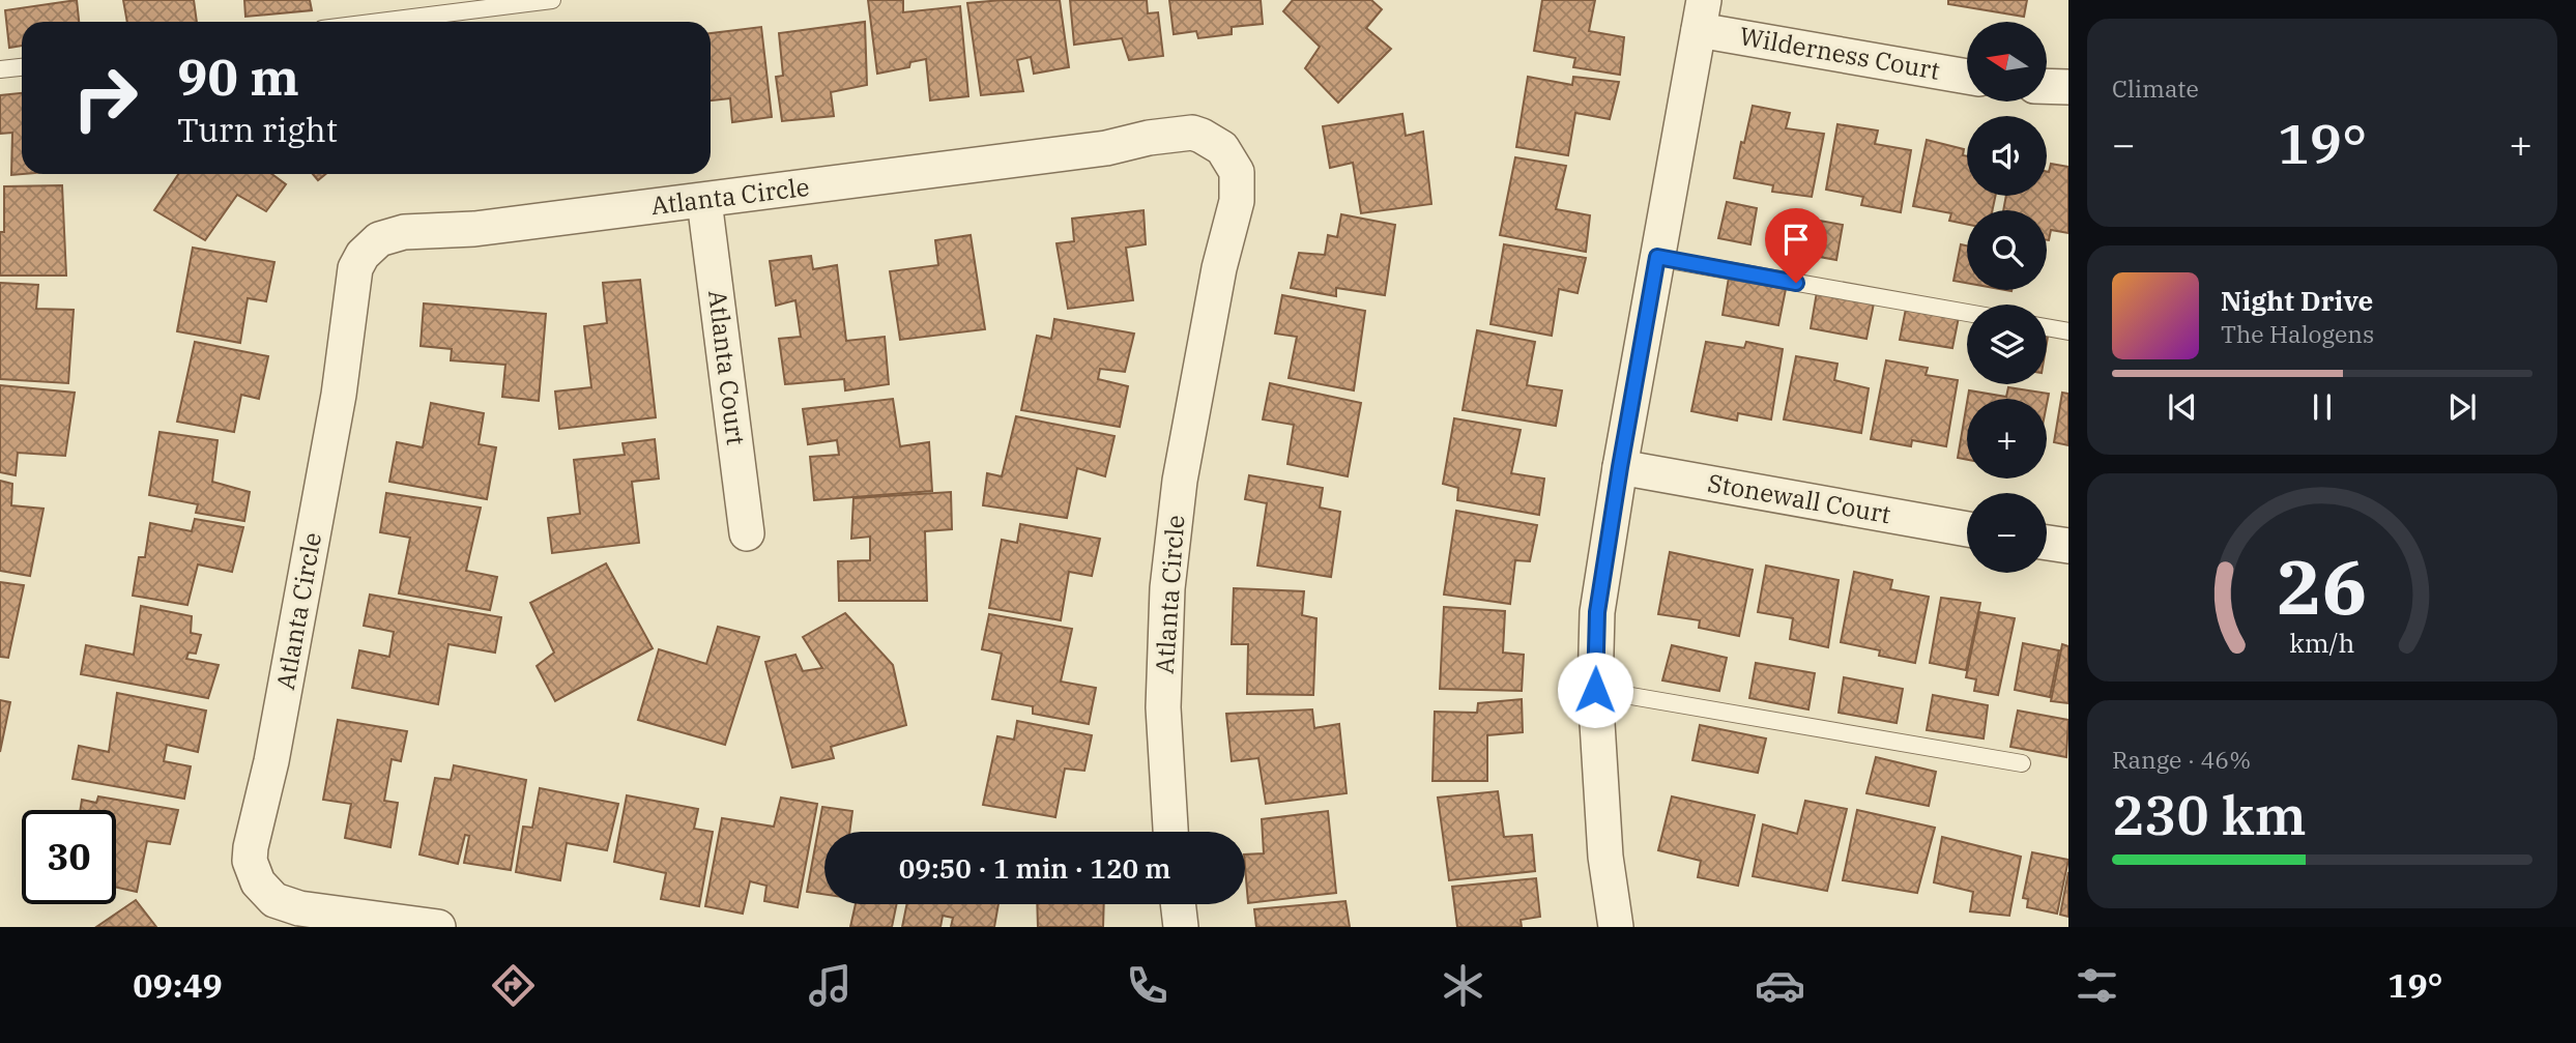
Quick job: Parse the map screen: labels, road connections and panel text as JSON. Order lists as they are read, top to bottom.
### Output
{
  "streets": {
    "street": [
      "Wilderness Court",
      "Atlanta Circle",
      "Atlanta Court",
      "Stonewall Court"
    ]
  },
  "crossings": [
    ["Atlanta Circle", "Atlanta Court"]
  ],
  "north": "left",
  "page": {
    "tile": [
      "Climate",
      ["Range · 46%", "230 km"]
    ],
    "map_buttons": ["+", "−"],
    "turn": ["90 m", "Turn right"],
    "heat": ["−", "19°", "+"],
    "song": ["Night Drive", "The Halogens"],
    "limit": "30",
    "trip": "09:50 · 1 min · 120 m",
    "tabs": ["09:49", "19°"],
    "gauge": ["26", "km/h"]
  }
}
